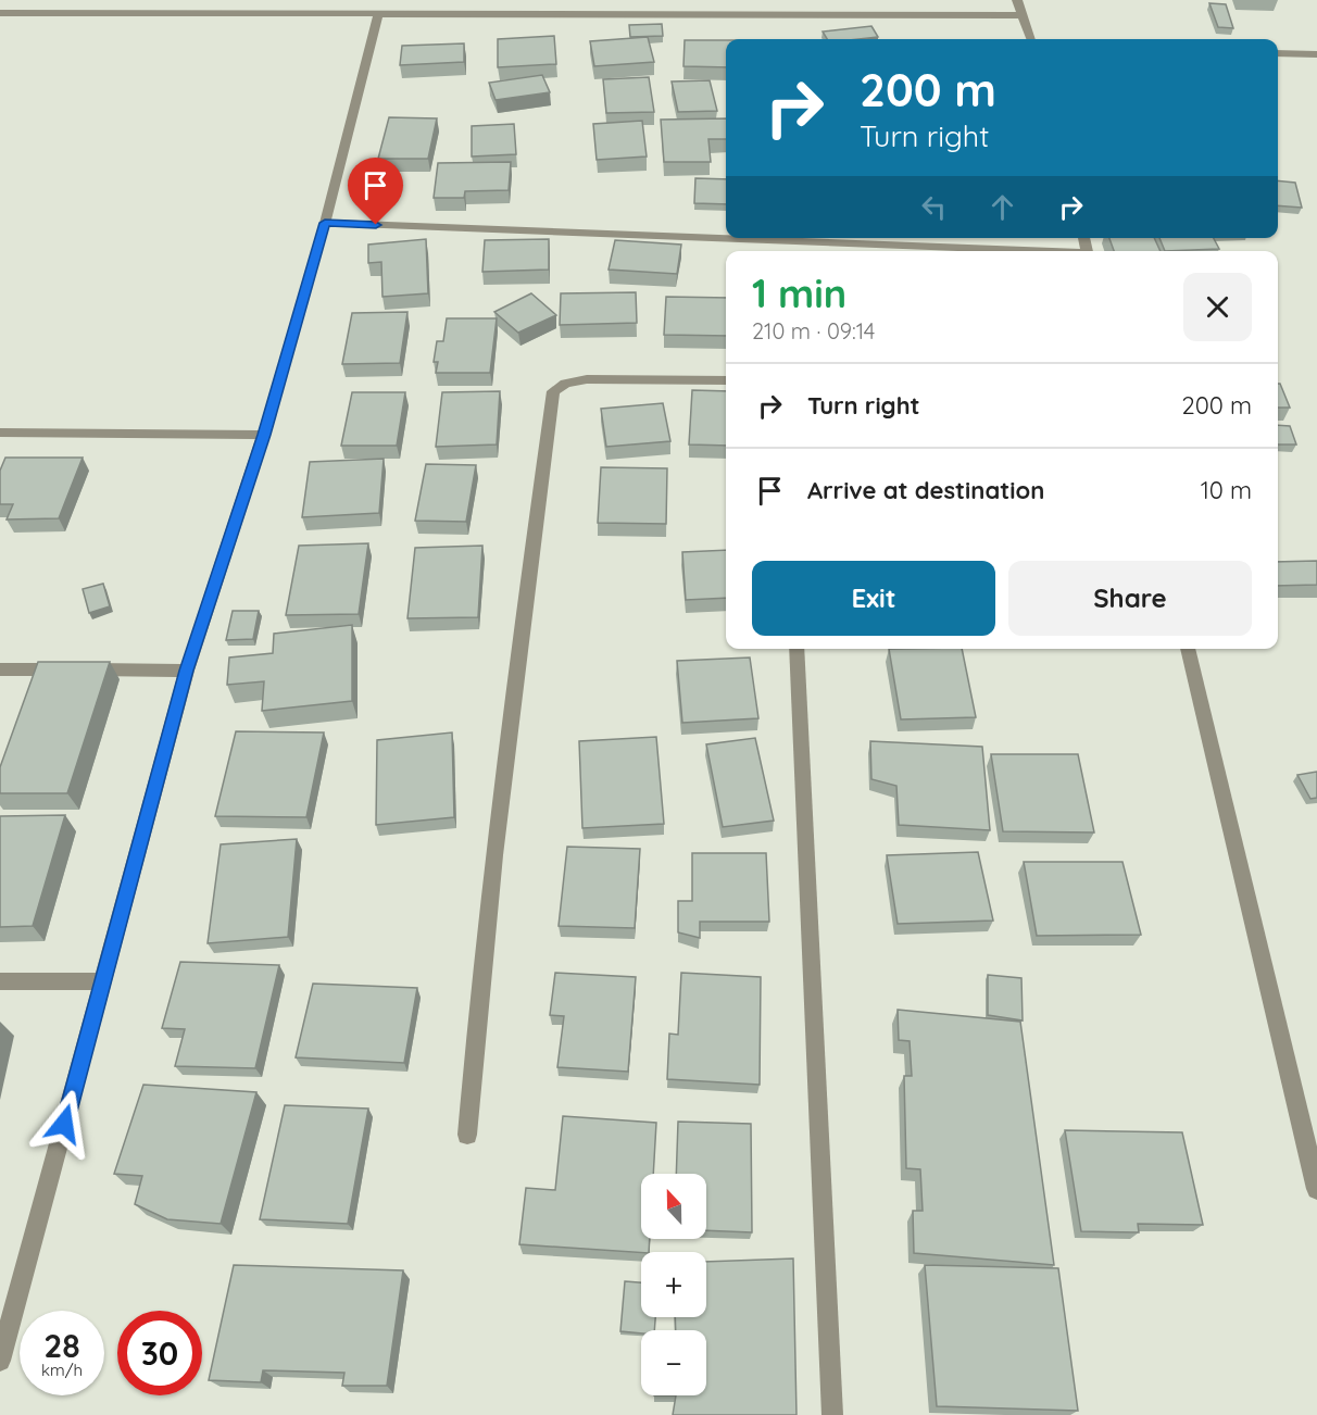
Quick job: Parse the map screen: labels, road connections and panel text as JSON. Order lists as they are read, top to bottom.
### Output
{
  "north": "top",
  "page": {
    "turn": ["200 m", "Turn right"],
    "heading": ["1 min", "210 m · 09:14"],
    "list": [
      {
        "name": "Turn right",
        "value": "200 m"
      },
      {
        "name": "Arrive at destination",
        "value": "10 m"
      }
    ],
    "buttons": ["Exit", "Share"],
    "map_buttons": ["+", "−"],
    "speed": "28 km/h",
    "limit": "30"
  }
}
